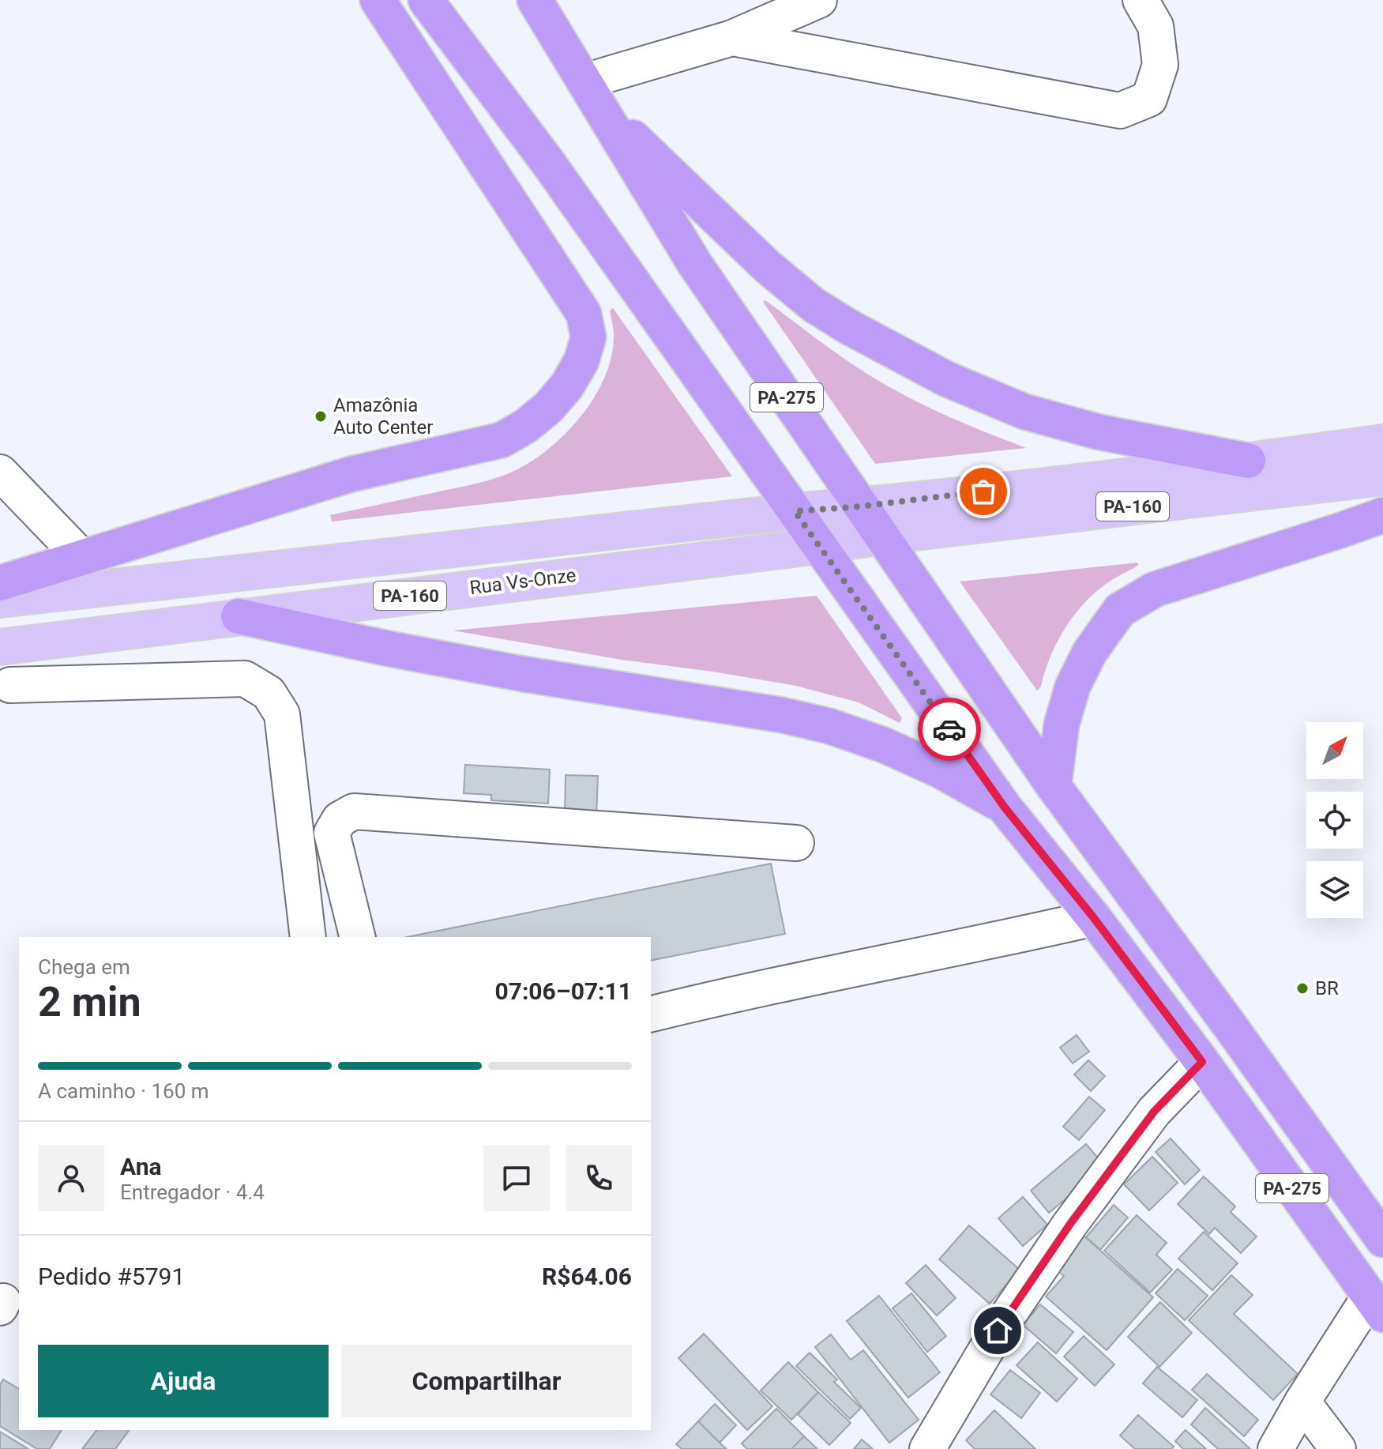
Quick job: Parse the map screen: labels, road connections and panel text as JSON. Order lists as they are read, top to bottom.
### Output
{
  "streets": {
    "highway": ["PA-275"],
    "main road": ["PA-160", "Rua Vs-Onze"]
  },
  "crossings": [
    ["PA-275", "PA-160"],
    ["PA-275", "Rua Vs-Onze"],
    ["PA-160", "Rua Vs-Onze"]
  ],
  "places": ["Amazônia Auto Center", "BR"],
  "north": "top right",
  "page": {
    "heading": ["2 min", "Chega em", "07:06–07:11"],
    "panel": [
      "Ana",
      "Entregador · 4.4",
      "Pedido #5791",
      "R$64.06"
    ],
    "bar": "A caminho · 160 m",
    "buttons": ["Ajuda", "Compartilhar"]
  }
}
